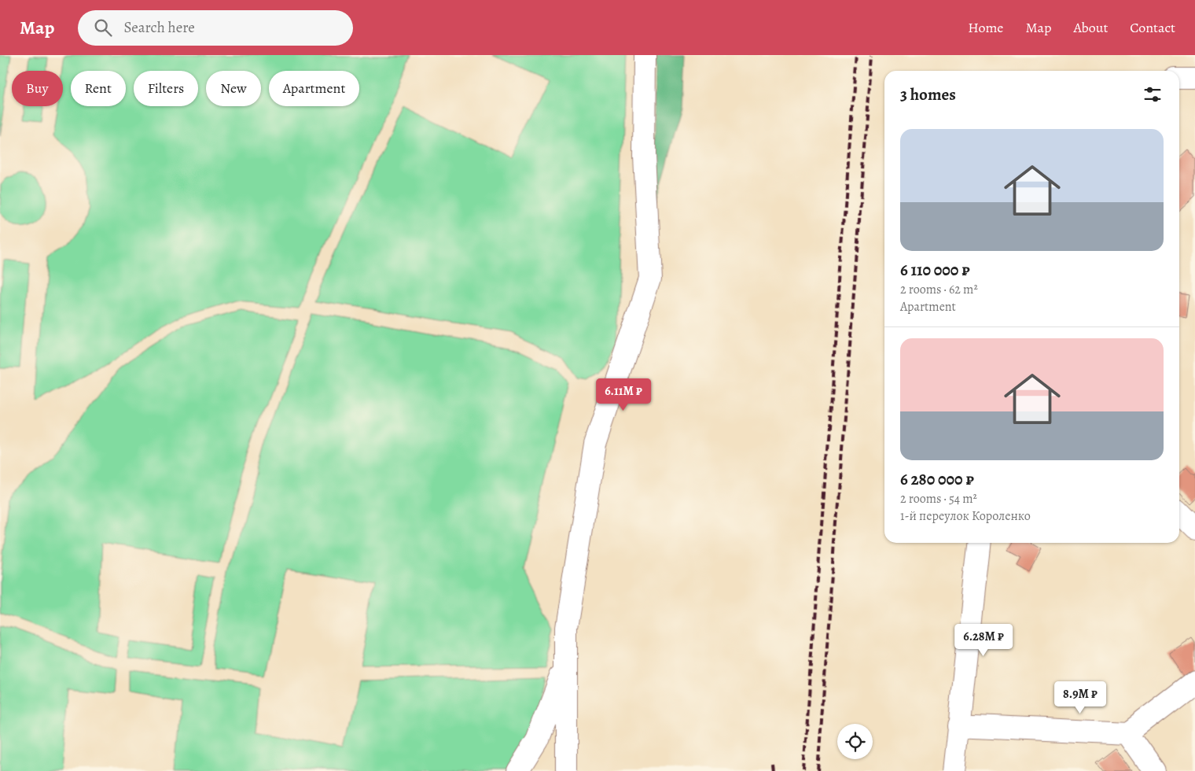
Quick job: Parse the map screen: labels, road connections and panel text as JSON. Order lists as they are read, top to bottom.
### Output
{
  "page": {
    "header": "Map",
    "search": "Search here",
    "nav": [
      "Home",
      "Map",
      "About",
      "Contact"
    ],
    "chip": [
      "Buy",
      "Rent",
      "Filters",
      "New",
      "Apartment"
    ],
    "heading": "3 homes",
    "list": [
      {
        "name": "6 110 000 ₽",
        "note": "2 rooms · 62 m² · Apartment"
      },
      {
        "name": "6 280 000 ₽",
        "note": "2 rooms · 54 m² · 1-й переулок Короленко"
      }
    ],
    "price": ["6.11M ₽", "6.28M ₽", "8.9M ₽"]
  }
}
